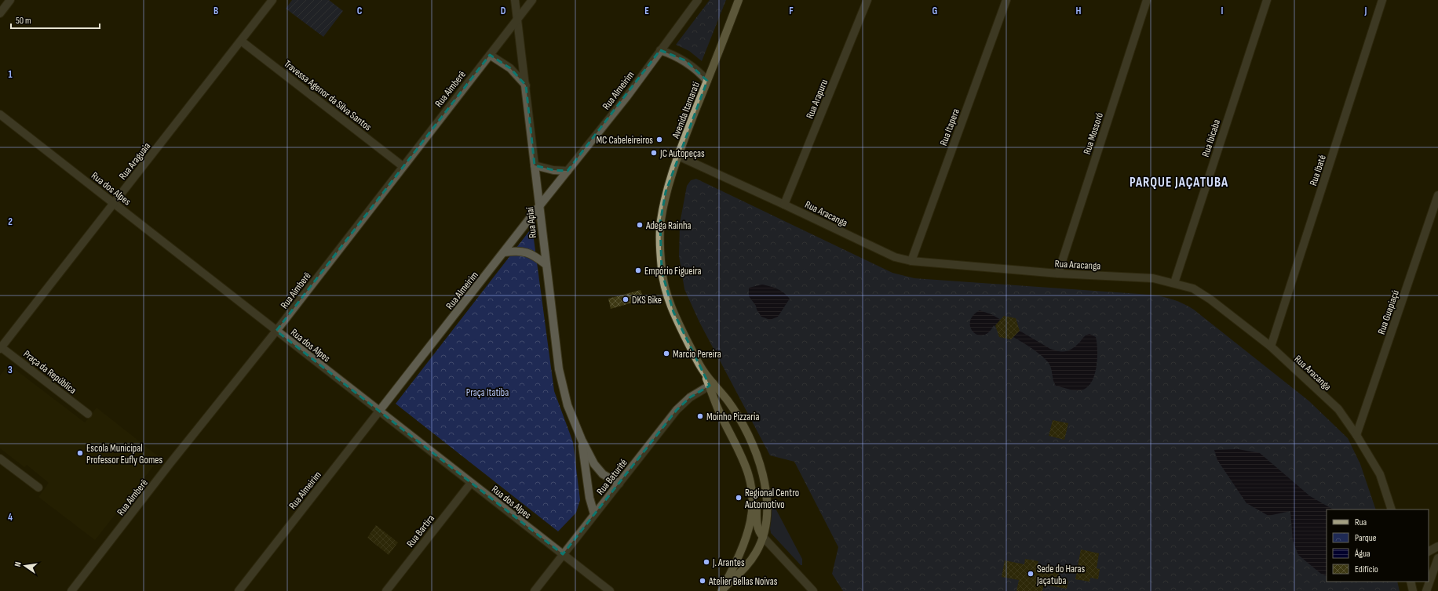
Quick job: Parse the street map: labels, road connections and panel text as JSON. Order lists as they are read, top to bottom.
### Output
{
  "streets": {
    "main road": ["Avenida Itamarati"],
    "street": [
      "Rua Aimberê",
      "Rua Almeirim",
      "Travessa Agenor da Silva Santos",
      "Rua Arapuru",
      "Rua Itapera",
      "Rua Mossoró",
      "Rua Ibicaba",
      "Rua Araguaia",
      "Rua Ibaté",
      "Rua dos Alpes",
      "Rua Aracanga",
      "Rua Apiaí",
      "Rua Guapiaçú",
      "Praça da República",
      "Rua Baturité",
      "Rua Bartira"
    ]
  },
  "crossings": [
    ["Rua Aimberê", "Travessa Agenor da Silva Santos"],
    ["Rua Aimberê", "Rua dos Alpes"],
    ["Rua Aimberê", "Rua Apiaí"],
    ["Rua Almeirim", "Rua dos Alpes"],
    ["Rua Almeirim", "Rua Apiaí"],
    ["Travessa Agenor da Silva Santos", "Rua Araguaia"],
    ["Rua Arapuru", "Rua Aracanga"],
    ["Avenida Itamarati", "Rua Aracanga"],
    ["Avenida Itamarati", "Rua Baturité"],
    ["Rua Itapera", "Rua Aracanga"],
    ["Rua Mossoró", "Rua Aracanga"],
    ["Rua Ibicaba", "Rua Aracanga"],
    ["Rua Araguaia", "Rua dos Alpes"],
    ["Rua Araguaia", "Praça da República"],
    ["Rua Ibaté", "Rua Aracanga"],
    ["Rua dos Alpes", "Rua Baturité"],
    ["Rua dos Alpes", "Rua Bartira"],
    ["Rua Aracanga", "Rua Guapiaçú"],
    ["Rua Apiaí", "Rua Baturité"]
  ],
  "districts": ["PARQUE JAÇATUBA"],
  "parks": ["Praça Itatiba"],
  "places": [
    "MC Cabeleireiros",
    "JC Autopeças",
    "Adega Rainha",
    "Empório Figueira",
    "DKS Bike",
    "Marcio Pereira",
    "Moinho Pizzaria",
    "Escola Municipal Professor Eufly Gomes",
    "Regional Centro Automotivo",
    "J. Arantes",
    "Sede do Haras Jaçatuba",
    "Atelier Bellas Noivas"
  ],
  "legend": [
    "Rua",
    "Parque",
    "Água",
    "Edifício"
  ],
  "scale_bar": "50 m",
  "north": "left",
  "grid": {
    "columns": [
      "B",
      "C",
      "D",
      "E",
      "F",
      "G",
      "H",
      "I",
      "J"
    ],
    "rows": [
      "1",
      "2",
      "3",
      "4"
    ]
  }
}
